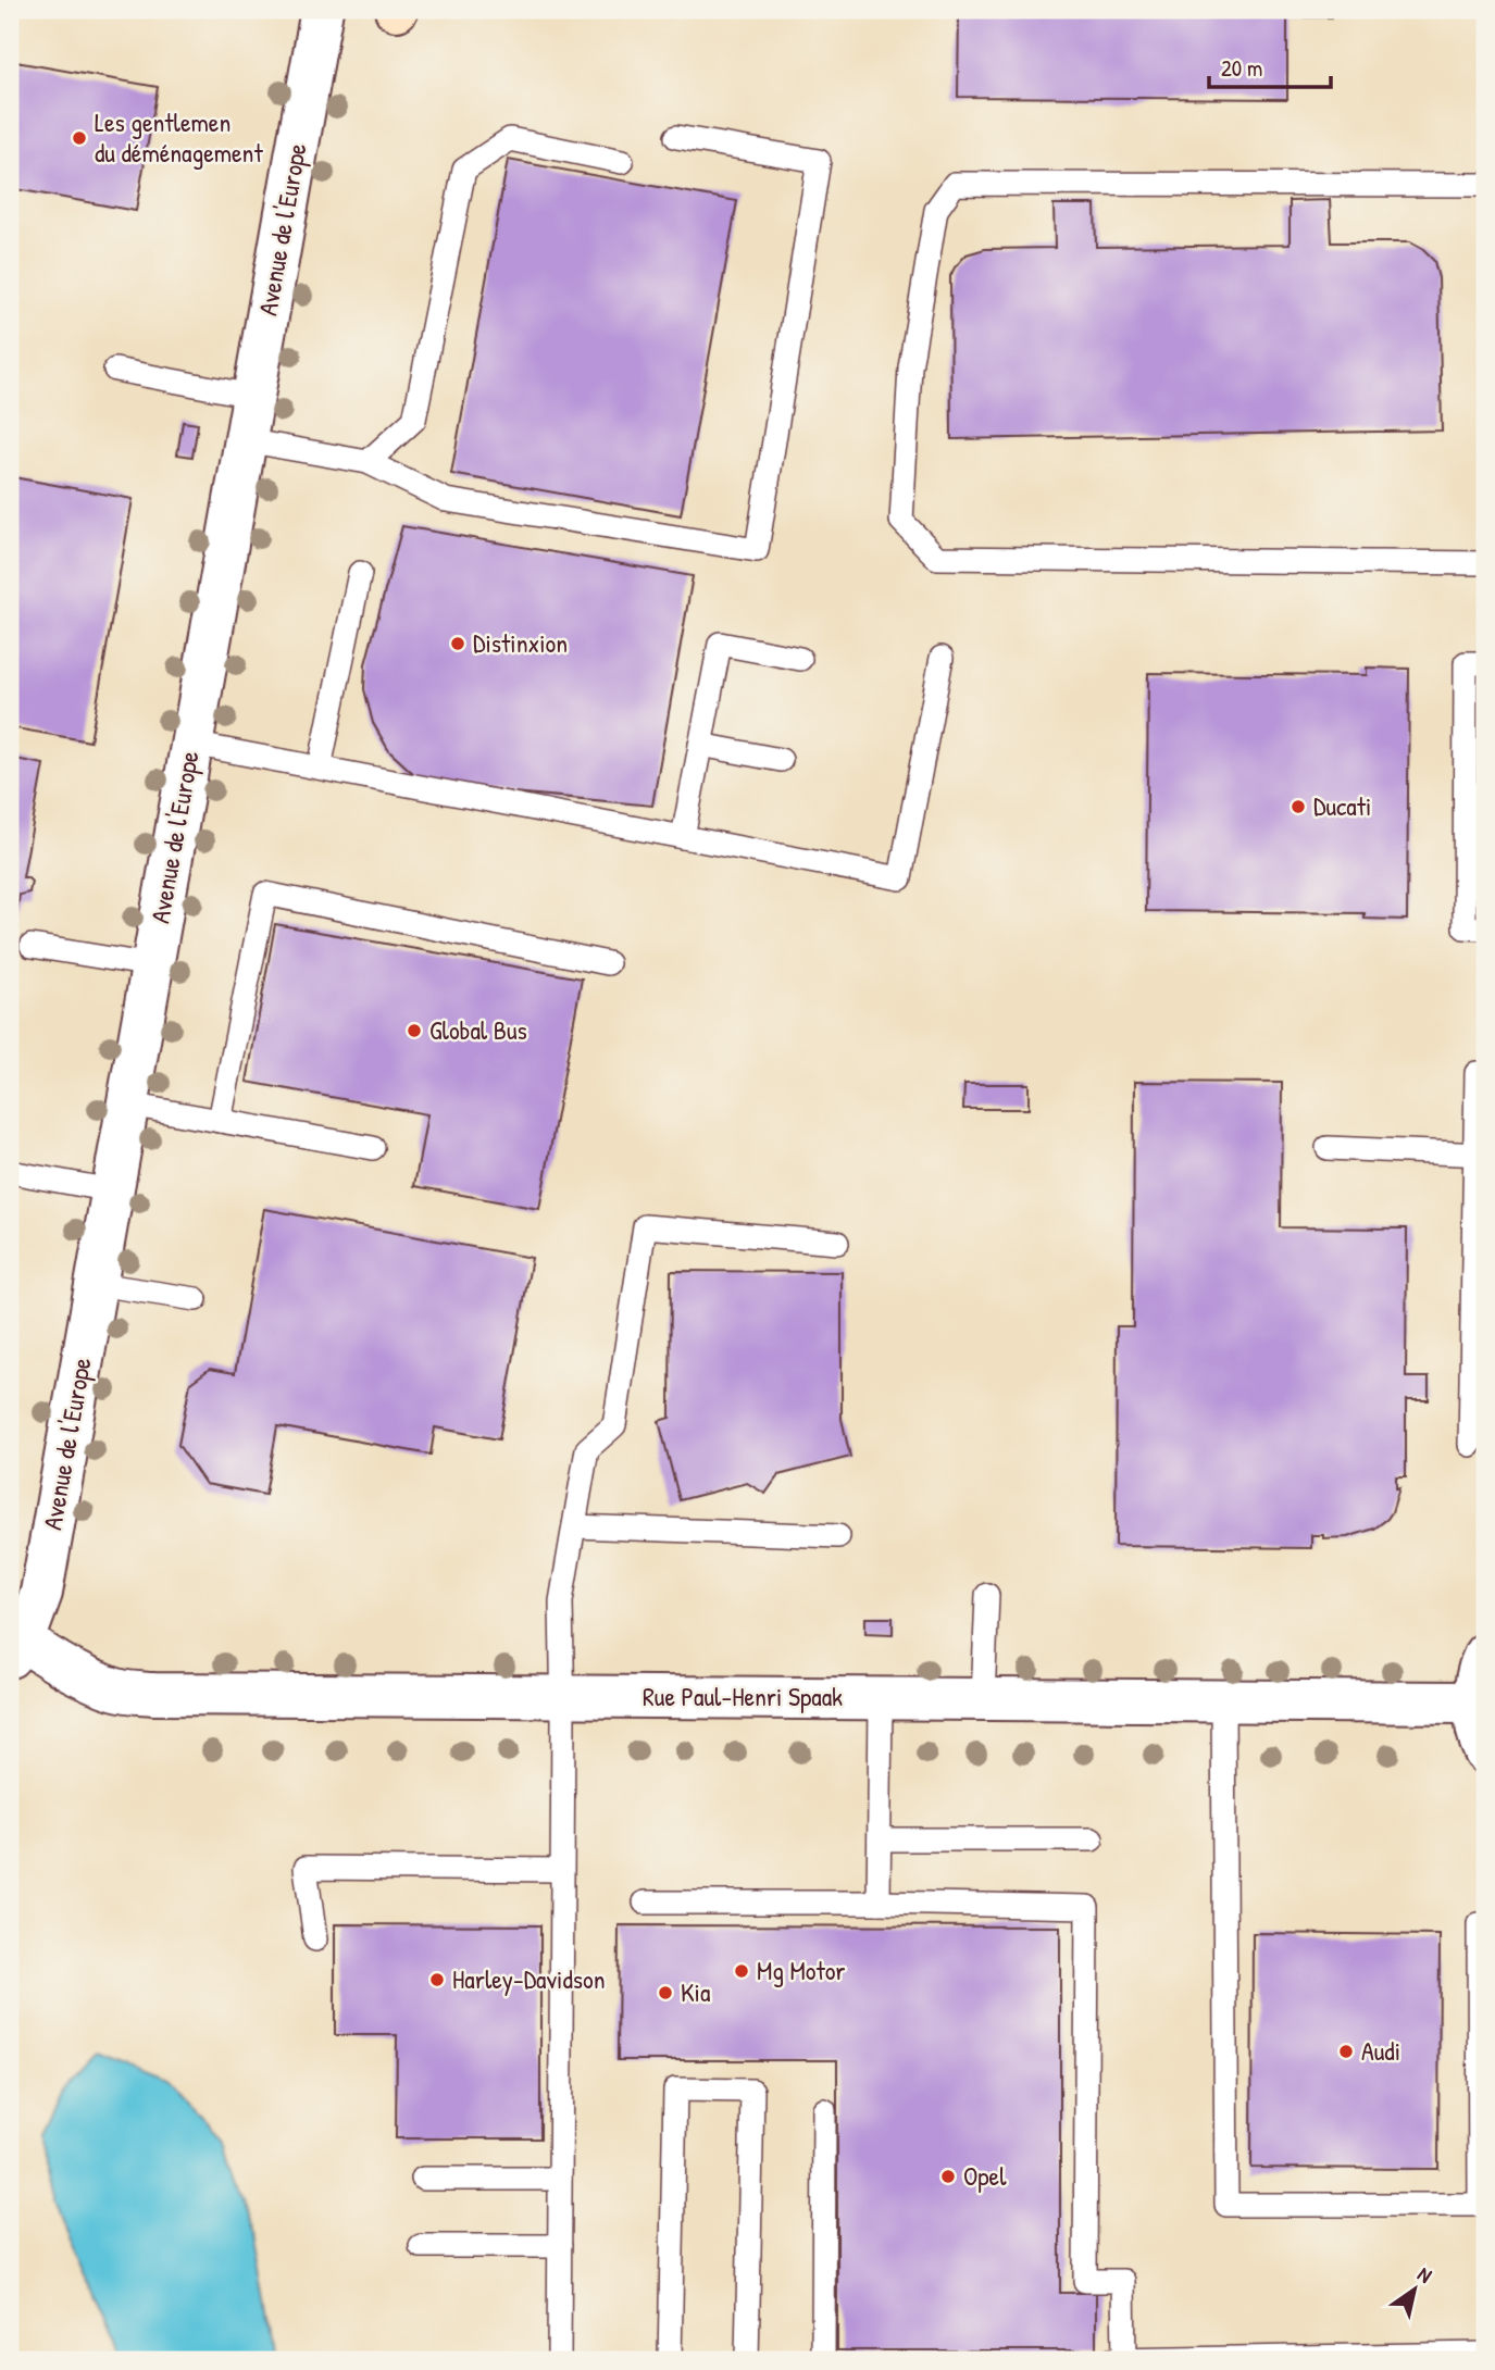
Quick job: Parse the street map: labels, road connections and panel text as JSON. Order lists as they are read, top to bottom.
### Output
{
  "streets": {
    "street": ["Avenue de l'Europe", "Rue Paul-Henri Spaak"]
  },
  "crossings": [
    ["Avenue de l'Europe", "Rue Paul-Henri Spaak"]
  ],
  "places": [
    "Les gentlemen du déménagement",
    "Distinxion",
    "Ducati",
    "Global Bus",
    "Mg Motor",
    "Harley-Davidson",
    "Kia",
    "Audi",
    "Opel"
  ],
  "scale_bar": "20 m",
  "north": "top right"
}
